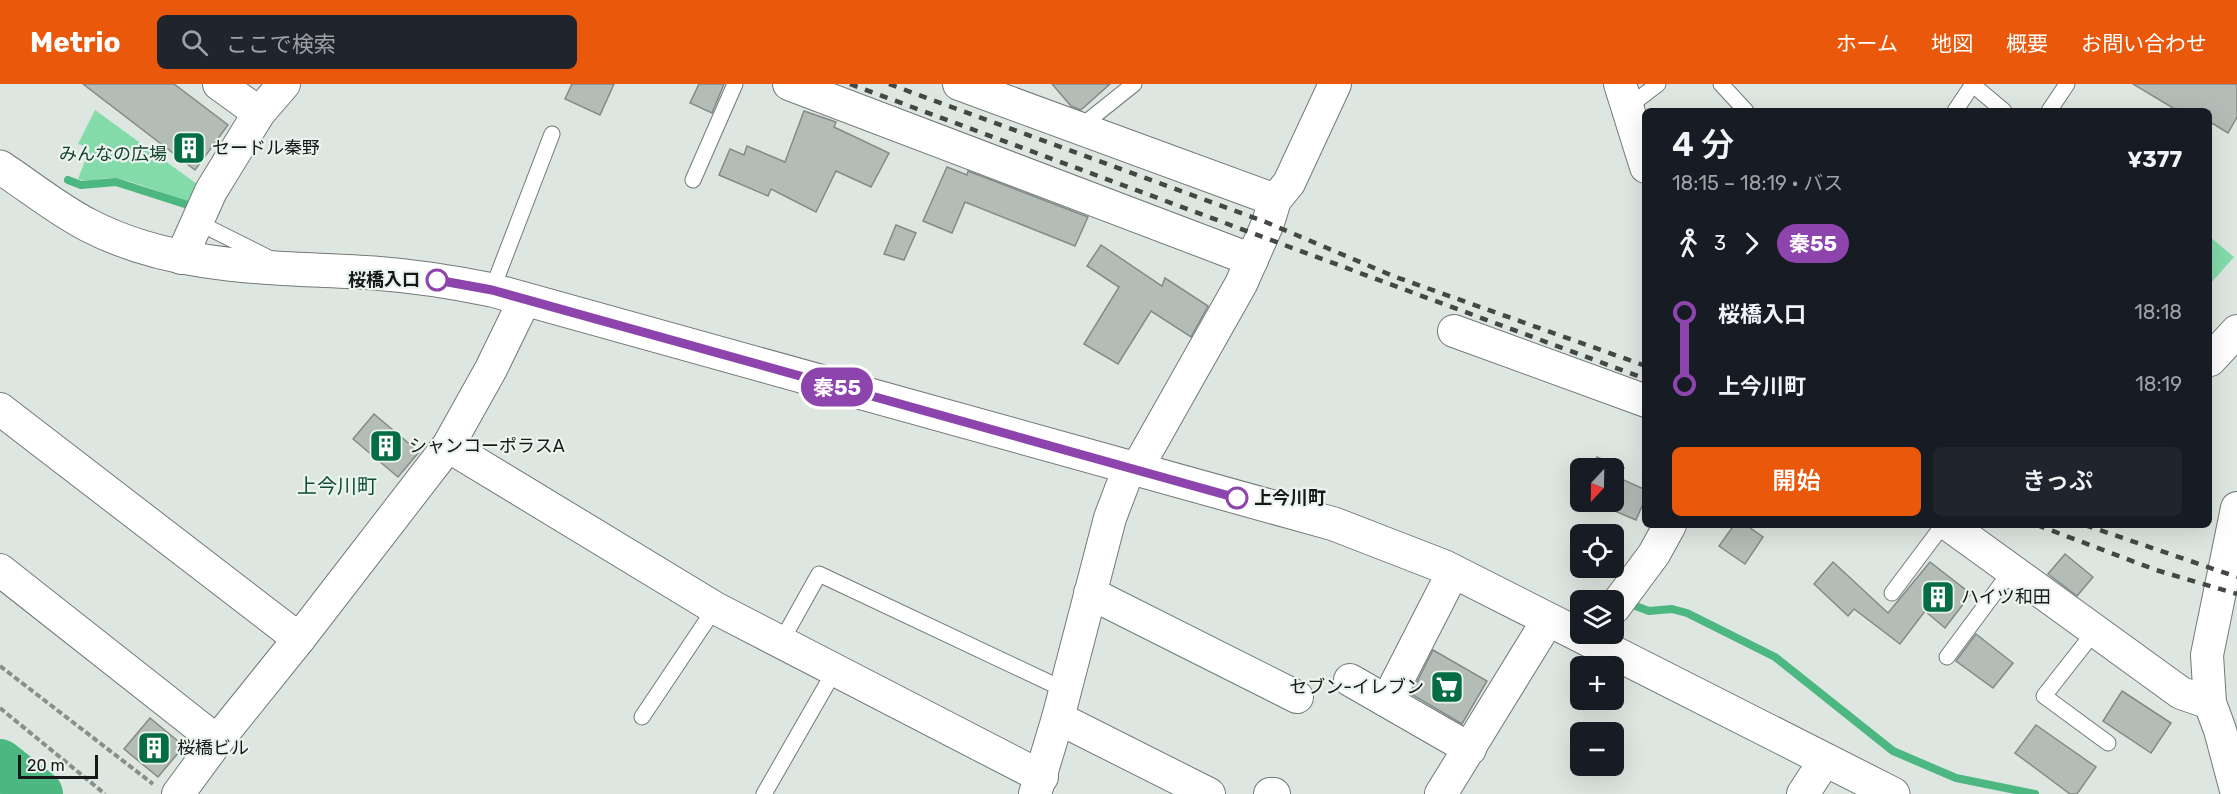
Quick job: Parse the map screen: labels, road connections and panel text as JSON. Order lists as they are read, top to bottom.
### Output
{
  "districts": ["上今川町"],
  "parks": ["みんなの広場"],
  "places": {
    "building": [
      "セードル秦野",
      "シャンコーポラスA",
      "ハイツ和田",
      "桜橋ビル"
    ],
    "other": ["桜橋入口", "上今川町"],
    "supermarket": ["セブン-イレブン"]
  },
  "lines": ["bus line 秦55"],
  "scale_bar": "20 m",
  "north": "bottom",
  "page": {
    "header": "Metrio",
    "search": "ここで検索",
    "nav": [
      "ホーム",
      "地図",
      "概要",
      "お問い合わせ"
    ],
    "on_map": "秦55",
    "heading": ["4 分", "18:15 – 18:19 · バス", "¥377"],
    "legs": ["3", "秦55"],
    "list": [
      {
        "name": "桜橋入口",
        "value": "18:18"
      },
      {
        "name": "上今川町",
        "value": "18:19"
      }
    ],
    "buttons": ["開始", "きっぷ"],
    "map_buttons": ["+", "−"],
    "scale": "20 m"
  }
}
